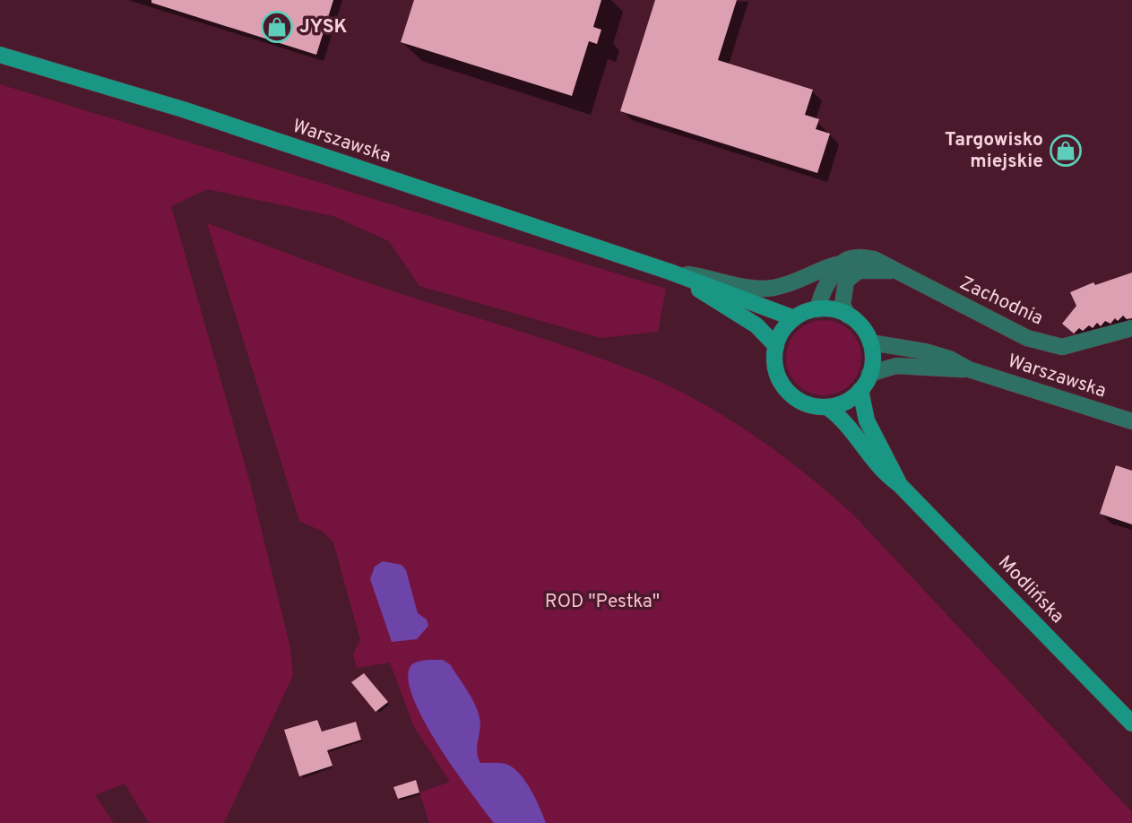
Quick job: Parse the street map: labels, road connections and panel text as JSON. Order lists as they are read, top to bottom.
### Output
{
  "streets": {
    "main road": ["Warszawska", "Modlińska"],
    "street": ["Zachodnia"]
  },
  "crossings": [
    ["Warszawska", "Zachodnia"],
    ["Warszawska", "Modlińska"],
    ["Zachodnia", "Modlińska"]
  ],
  "parks": ["ROD \"Pestka\""],
  "places": {
    "shop": ["JYSK", "Targowisko miejskie"]
  }
}
